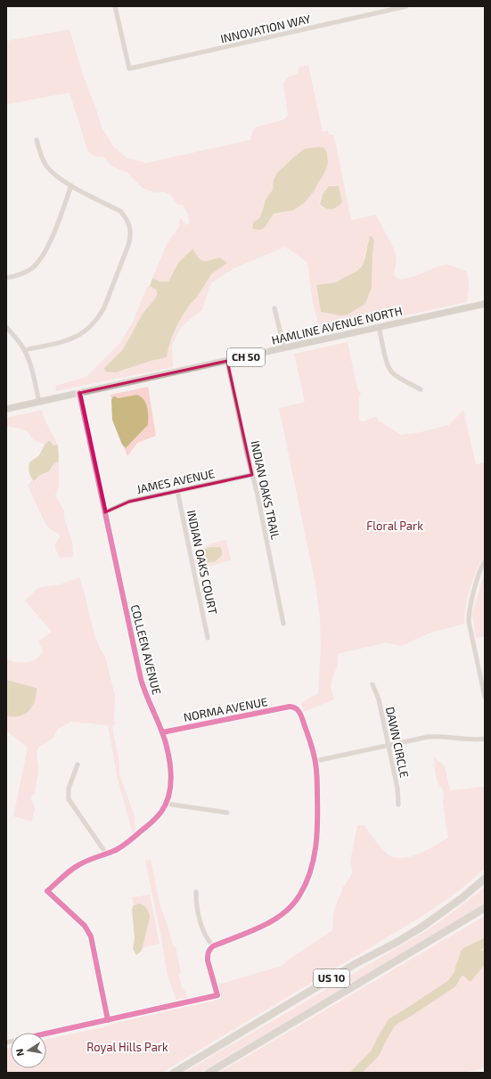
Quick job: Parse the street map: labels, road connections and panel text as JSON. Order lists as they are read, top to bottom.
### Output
{
  "streets": {
    "highway": ["US 10"],
    "main road": ["HAMLINE AVENUE NORTH", "CH 50"],
    "street": [
      "INNOVATION WAY",
      "JAMES AVENUE",
      "INDIAN OAKS TRAIL",
      "INDIAN OAKS COURT",
      "COLLEEN AVENUE",
      "NORMA AVENUE",
      "DAWN CIRCLE"
    ]
  },
  "crossings": [
    ["HAMLINE AVENUE NORTH", "INDIAN OAKS TRAIL"],
    ["HAMLINE AVENUE NORTH", "COLLEEN AVENUE"],
    ["JAMES AVENUE", "INDIAN OAKS TRAIL"],
    ["JAMES AVENUE", "INDIAN OAKS COURT"],
    ["JAMES AVENUE", "COLLEEN AVENUE"],
    ["COLLEEN AVENUE", "NORMA AVENUE"]
  ],
  "parks": ["Floral Park", "Royal Hills Park"],
  "north": "left"
}
